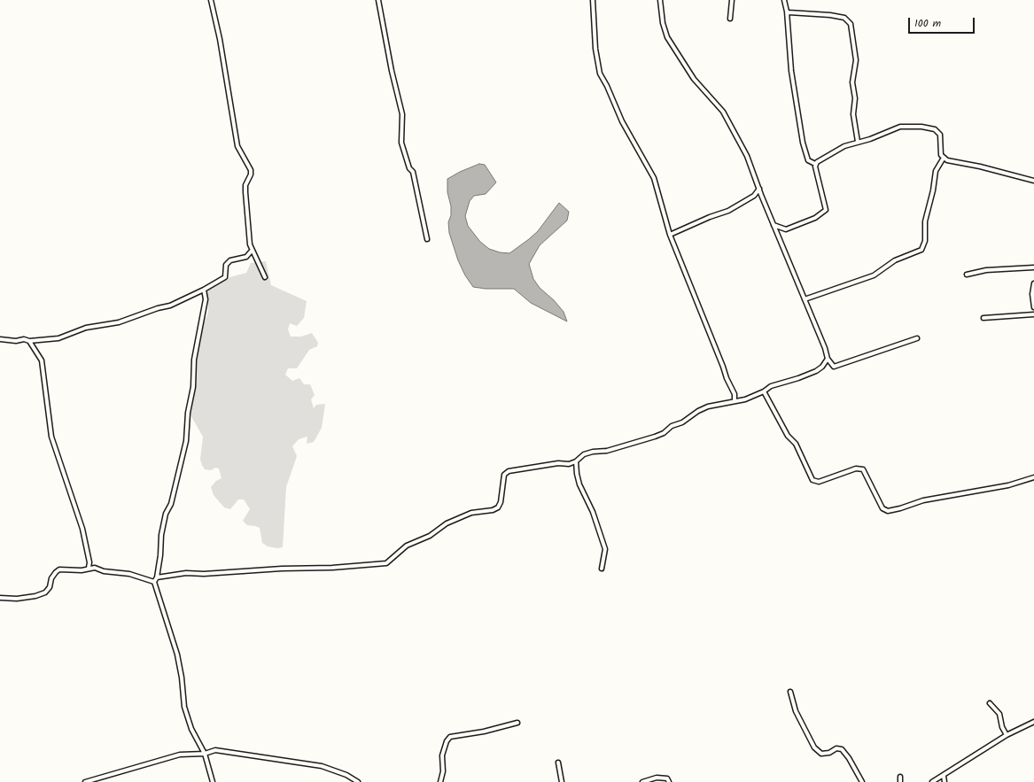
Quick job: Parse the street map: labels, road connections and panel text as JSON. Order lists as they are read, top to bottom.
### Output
{
  "scale_bar": "100 m"
}
